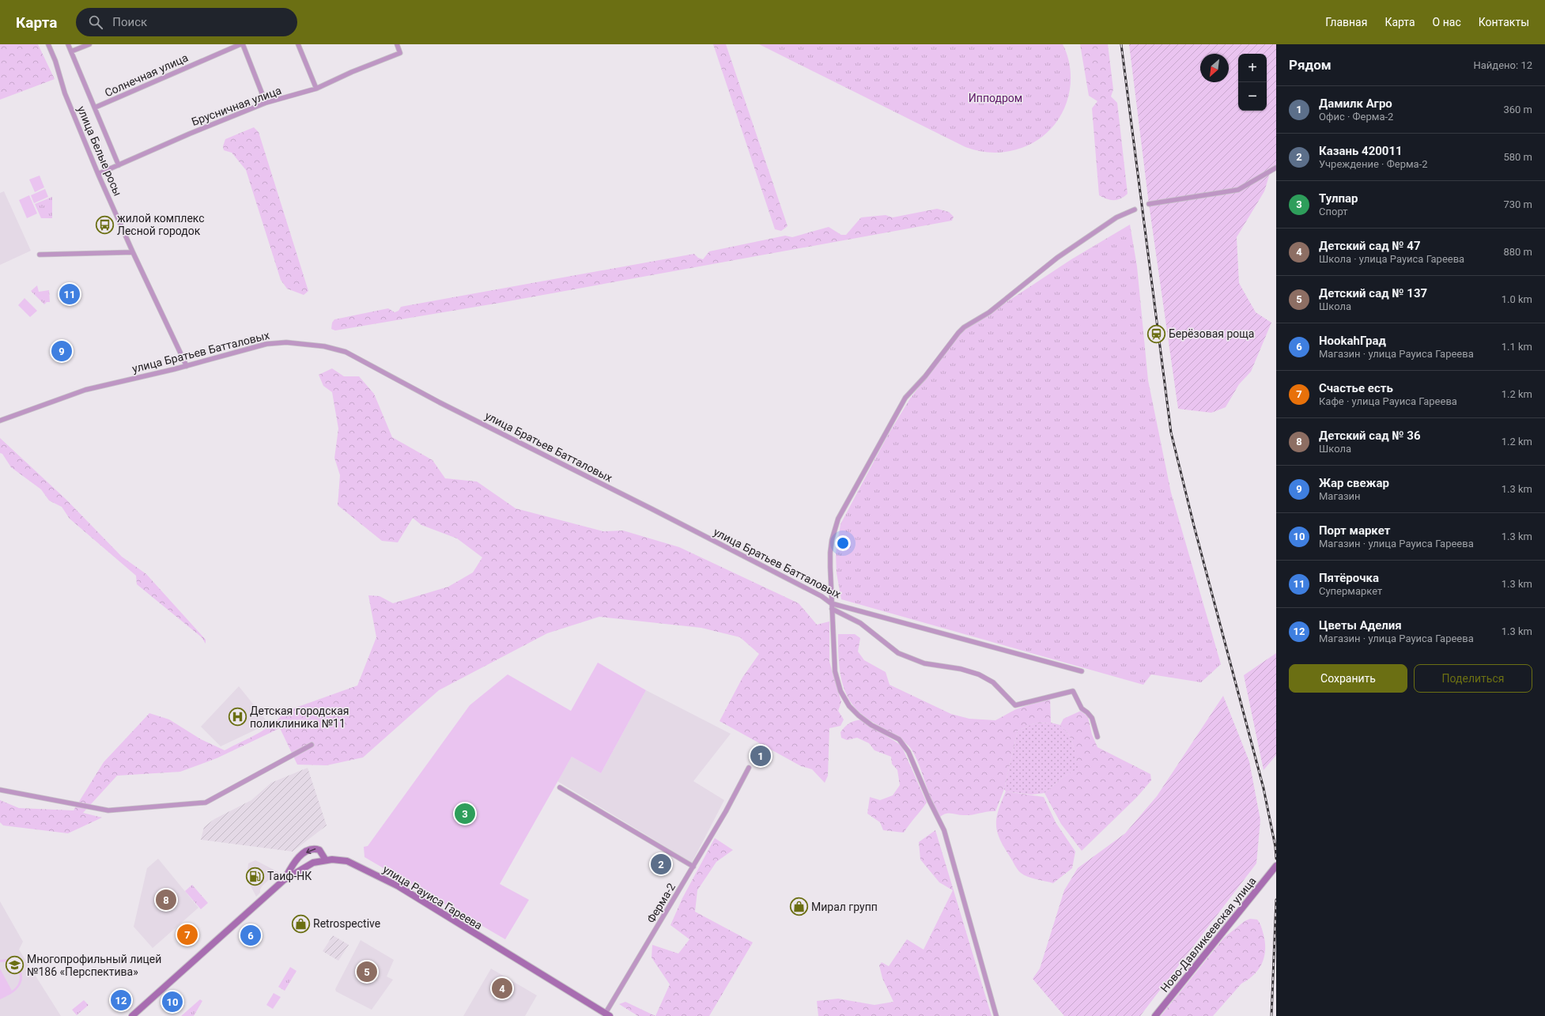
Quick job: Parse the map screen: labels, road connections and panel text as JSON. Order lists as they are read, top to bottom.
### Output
{
  "streets": {
    "street": [
      "Солнечная улица",
      "Брусничная улица",
      "улица Белые росы",
      "улица Братьев Батталовых",
      "улица Рауиса Гареева",
      "Ферма-2",
      "Ново-Давликеевская улица"
    ]
  },
  "crossings": [
    ["Брусничная улица", "улица Белые росы"],
    ["улица Белые росы", "улица Братьев Батталовых"],
    ["улица Рауиса Гареева", "Ферма-2"]
  ],
  "parks": ["Ипподром"],
  "places": {
    "bus stop": ["жилой комплекс Лесной городок"],
    "station": ["Берёзовая роща"],
    "hospital": ["Детская городская поликлиника №11"],
    "fuel station": ["Таиф-НК"],
    "shop": ["Мирал групп", "Retrospective"],
    "school or university": ["Многопрофильный лицей №186 «Перспектива»"]
  },
  "north": "bottom left",
  "page": {
    "header": "Карта",
    "search": "Поиск",
    "nav": [
      "Главная",
      "Карта",
      "О нас",
      "Контакты"
    ],
    "heading": ["Рядом", "Найдено: 12"],
    "map_buttons": ["+", "−"],
    "list": [
      {
        "mark": "1",
        "name": "Дамилк Агро",
        "note": "Офис · Ферма-2",
        "value": "360 m"
      },
      {
        "mark": "2",
        "name": "Казань 420011",
        "note": "Учреждение · Ферма-2",
        "value": "580 m"
      },
      {
        "mark": "3",
        "name": "Тулпар",
        "note": "Спорт",
        "value": "730 m"
      },
      {
        "mark": "4",
        "name": "Детский сад № 47",
        "note": "Школа · улица Рауиса Гареева",
        "value": "880 m"
      },
      {
        "mark": "5",
        "name": "Детский сад № 137",
        "note": "Школа",
        "value": "1.0 km"
      },
      {
        "mark": "6",
        "name": "HookahГрад",
        "note": "Магазин · улица Рауиса Гареева",
        "value": "1.1 km"
      },
      {
        "mark": "7",
        "name": "Счастье есть",
        "note": "Кафе · улица Рауиса Гареева",
        "value": "1.2 km"
      },
      {
        "mark": "8",
        "name": "Детский сад № 36",
        "note": "Школа",
        "value": "1.2 km"
      },
      {
        "mark": "9",
        "name": "Жар свежар",
        "note": "Магазин",
        "value": "1.3 km"
      },
      {
        "mark": "10",
        "name": "Порт маркет",
        "note": "Магазин · улица Рауиса Гареева",
        "value": "1.3 km"
      },
      {
        "mark": "11",
        "name": "Пятёрочка",
        "note": "Супермаркет",
        "value": "1.3 km"
      },
      {
        "mark": "12",
        "name": "Цветы Аделия",
        "note": "Магазин · улица Рауиса Гареева",
        "value": "1.3 km"
      }
    ],
    "pins": [
      "11",
      "9",
      "1",
      "3",
      "2",
      "8",
      "7",
      "6",
      "5",
      "4",
      "12",
      "10"
    ],
    "buttons": ["Сохранить", "Поделиться"]
  }
}
